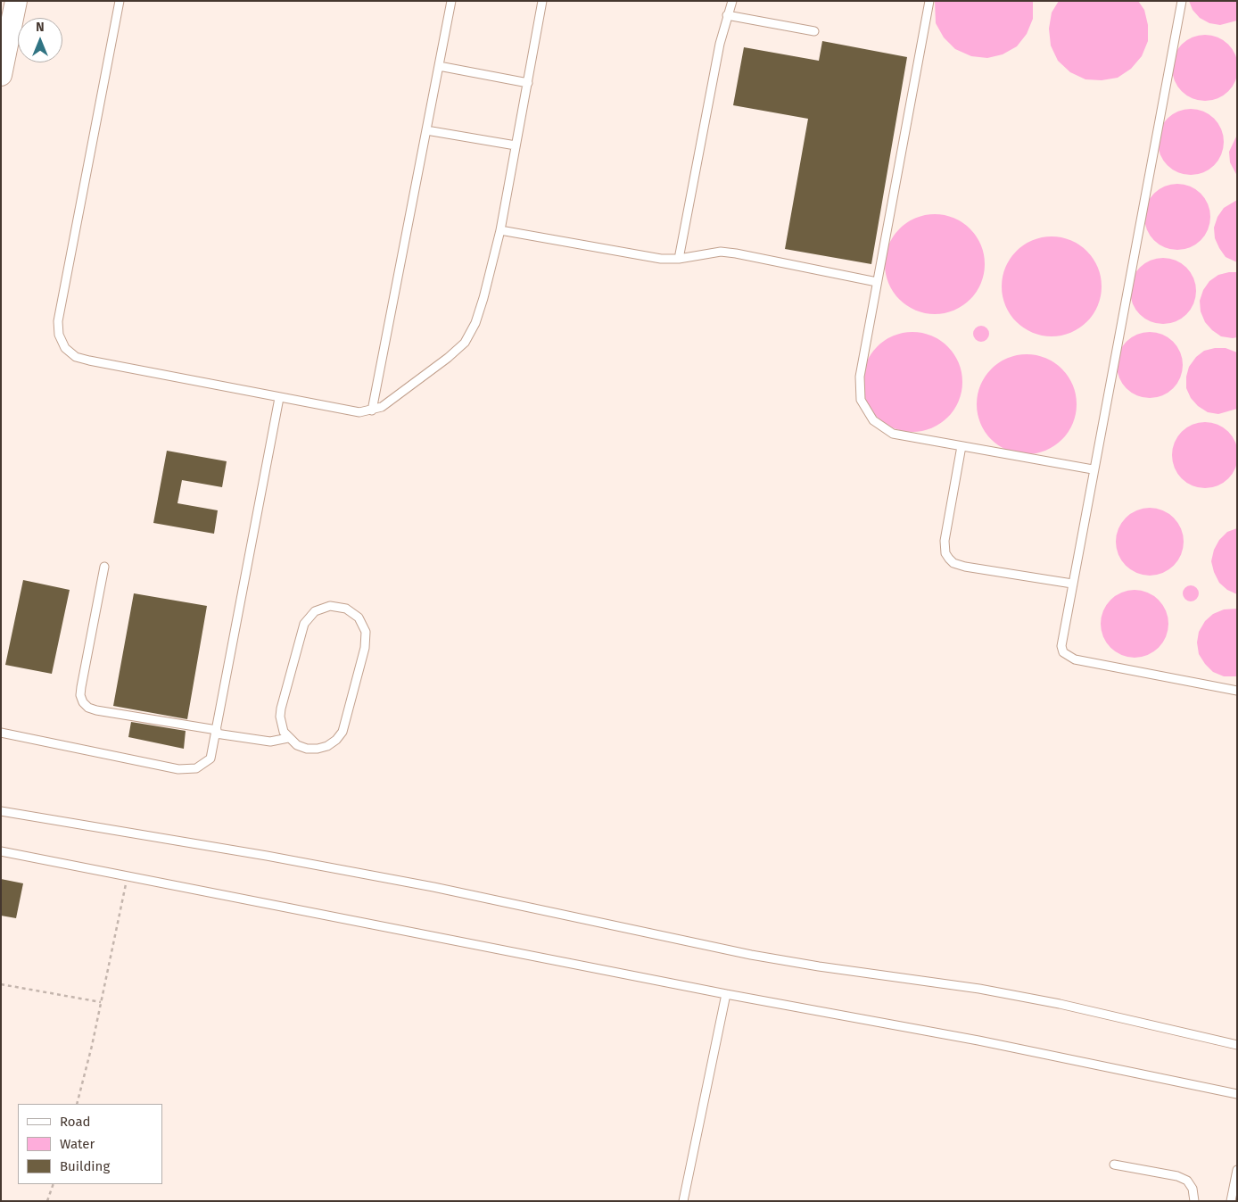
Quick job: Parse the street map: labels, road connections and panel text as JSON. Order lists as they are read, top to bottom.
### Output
{
  "legend": ["Road", "Water", "Building"],
  "north": "top"
}
